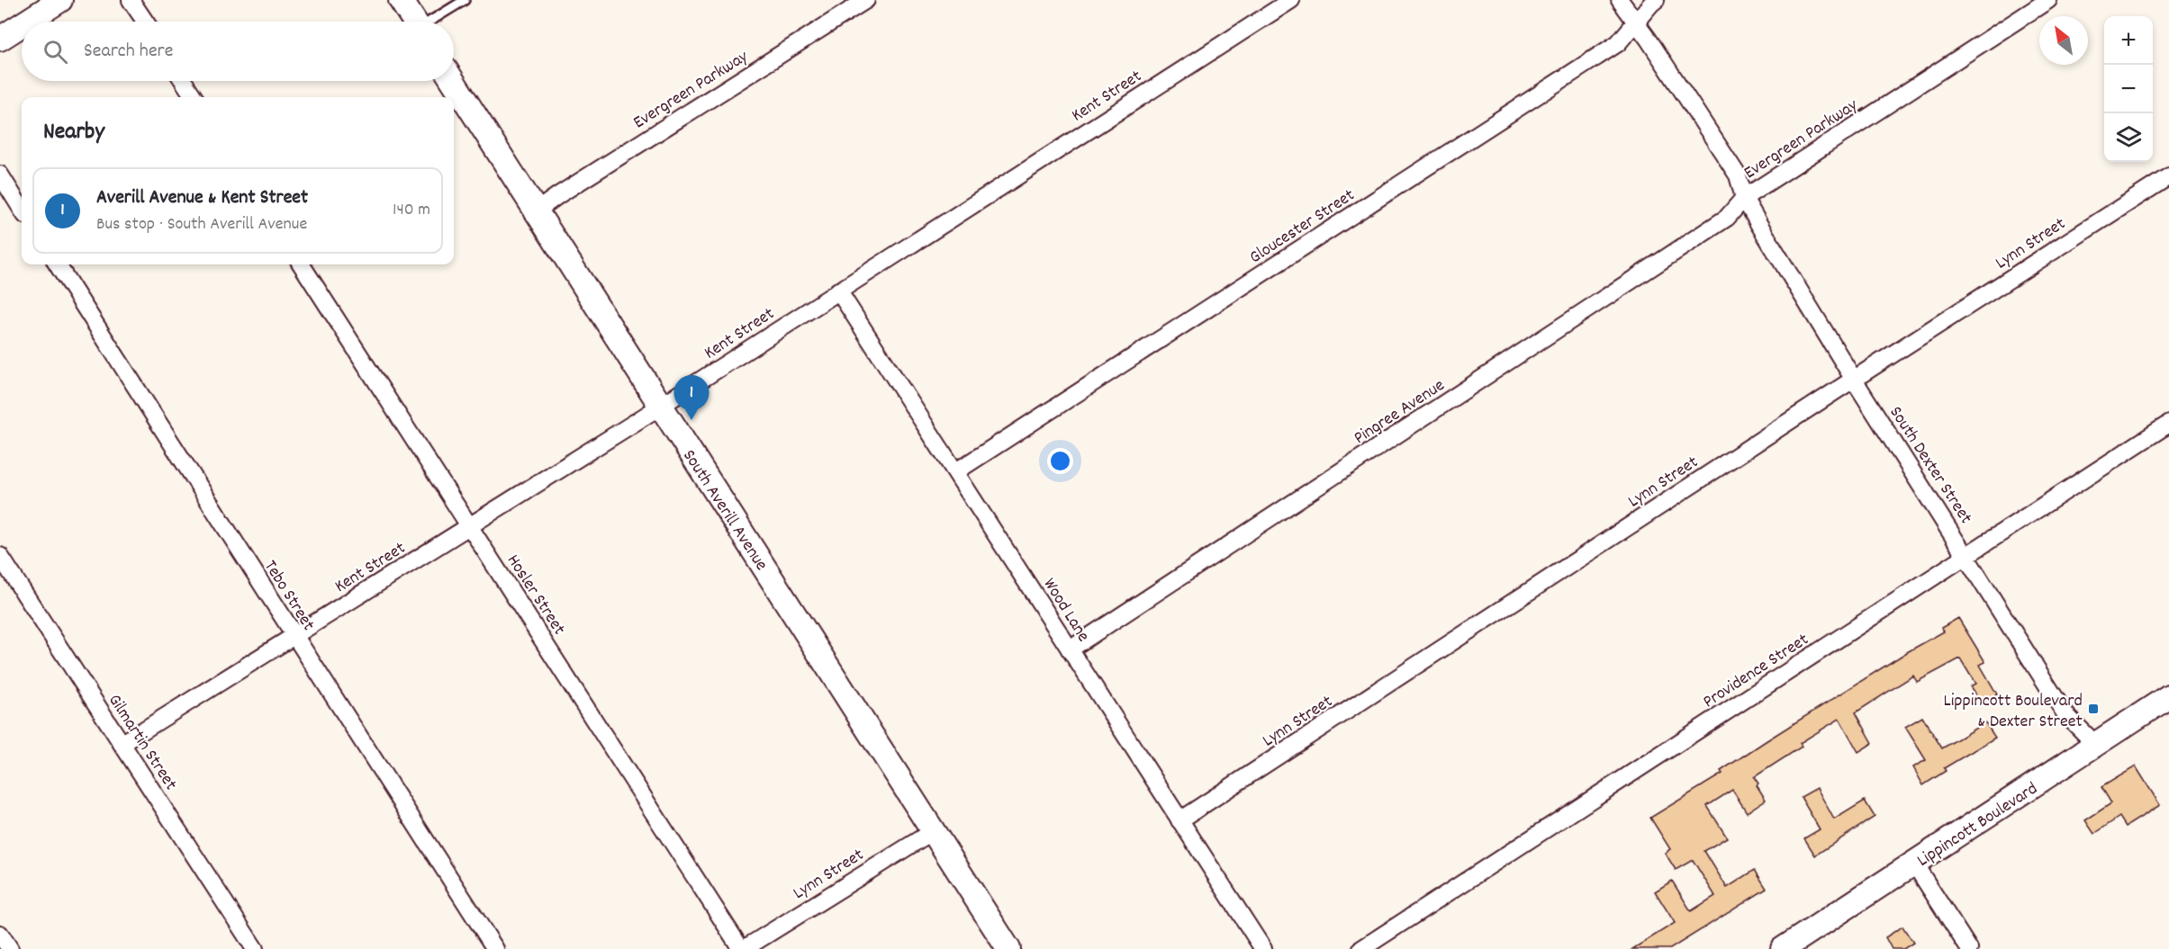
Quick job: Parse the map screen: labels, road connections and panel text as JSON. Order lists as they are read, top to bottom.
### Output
{
  "streets": {
    "street": [
      "Evergreen Parkway",
      "Kent Street",
      "Gloucester Street",
      "Lynn Street",
      "Pingree Avenue",
      "South Dexter Street",
      "South Averill Avenue",
      "Hosler Street",
      "Tebo Street",
      "Wood Lane",
      "Providence Street",
      "Gilmartin Street",
      "Lippincott Boulevard"
    ]
  },
  "crossings": [
    ["Evergreen Parkway", "Gloucester Street"],
    ["Evergreen Parkway", "Pingree Avenue"],
    ["Evergreen Parkway", "South Dexter Street"],
    ["Evergreen Parkway", "South Averill Avenue"],
    ["Kent Street", "South Averill Avenue"],
    ["Kent Street", "Hosler Street"],
    ["Kent Street", "Tebo Street"],
    ["Kent Street", "Wood Lane"],
    ["Kent Street", "Gilmartin Street"],
    ["Gloucester Street", "Wood Lane"],
    ["Lynn Street", "South Dexter Street"],
    ["Lynn Street", "South Averill Avenue"],
    ["Lynn Street", "Hosler Street"],
    ["Lynn Street", "Wood Lane"],
    ["Pingree Avenue", "South Dexter Street"],
    ["Pingree Avenue", "Wood Lane"],
    ["South Dexter Street", "Providence Street"],
    ["South Dexter Street", "Lippincott Boulevard"]
  ],
  "places": {
    "transit": ["Lippincott Boulevard & Dexter Street"]
  },
  "north": "top left",
  "page": {
    "map_buttons": ["+", "−"],
    "search": "Search here",
    "heading": "Nearby",
    "list": [
      {
        "mark": "1",
        "name": "Averill Avenue & Kent Street",
        "note": "Bus stop · South Averill Avenue",
        "value": "140 m"
      }
    ],
    "pins": "1"
  }
}
